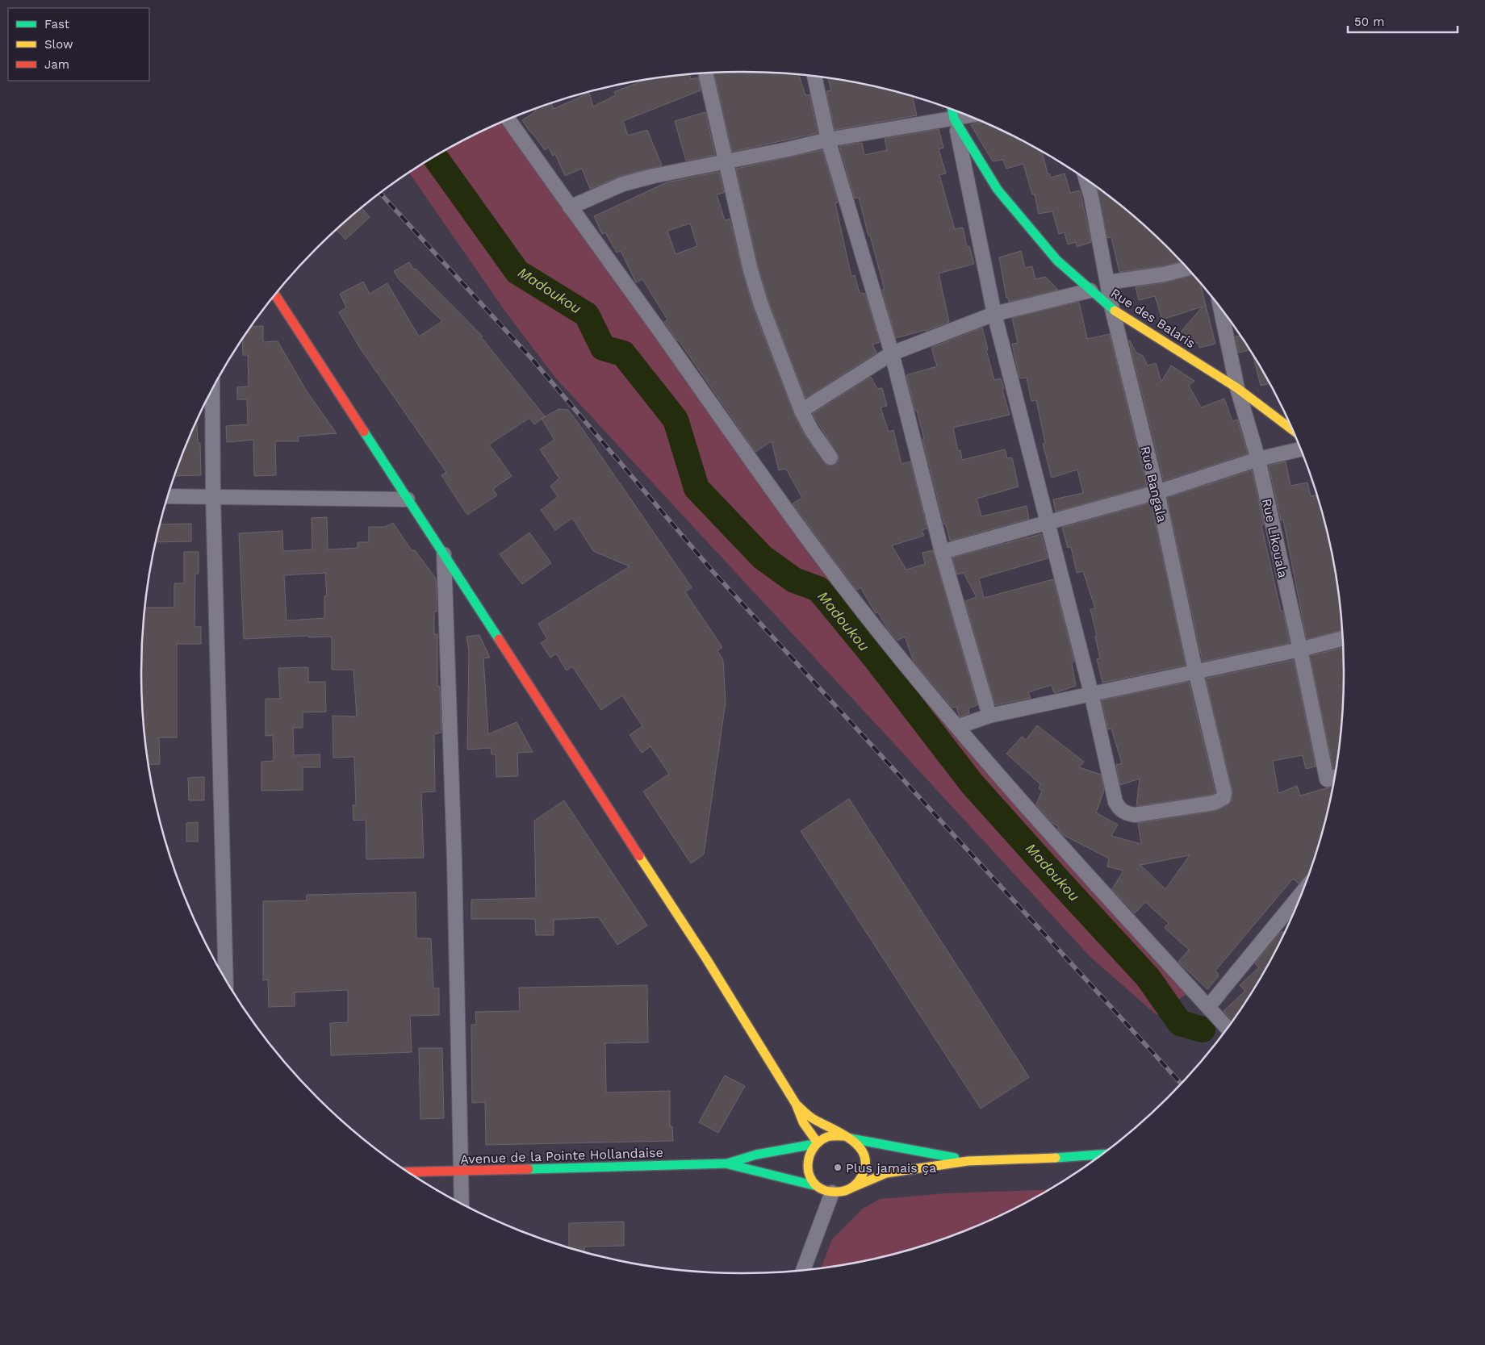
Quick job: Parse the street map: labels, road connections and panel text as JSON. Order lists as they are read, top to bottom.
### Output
{
  "streets": {
    "main road": ["Rue des Balaris", "Avenue de la Pointe Hollandaise"],
    "street": ["Rue Bangala", "Rue Likouala"]
  },
  "crossings": [
    ["Rue des Balaris", "Rue Bangala"],
    ["Rue des Balaris", "Rue Likouala"]
  ],
  "water": ["Madoukou"],
  "places": ["Plus jamais ça"],
  "legend": ["Fast", "Slow", "Jam"],
  "scale_bar": "50 m"
}
